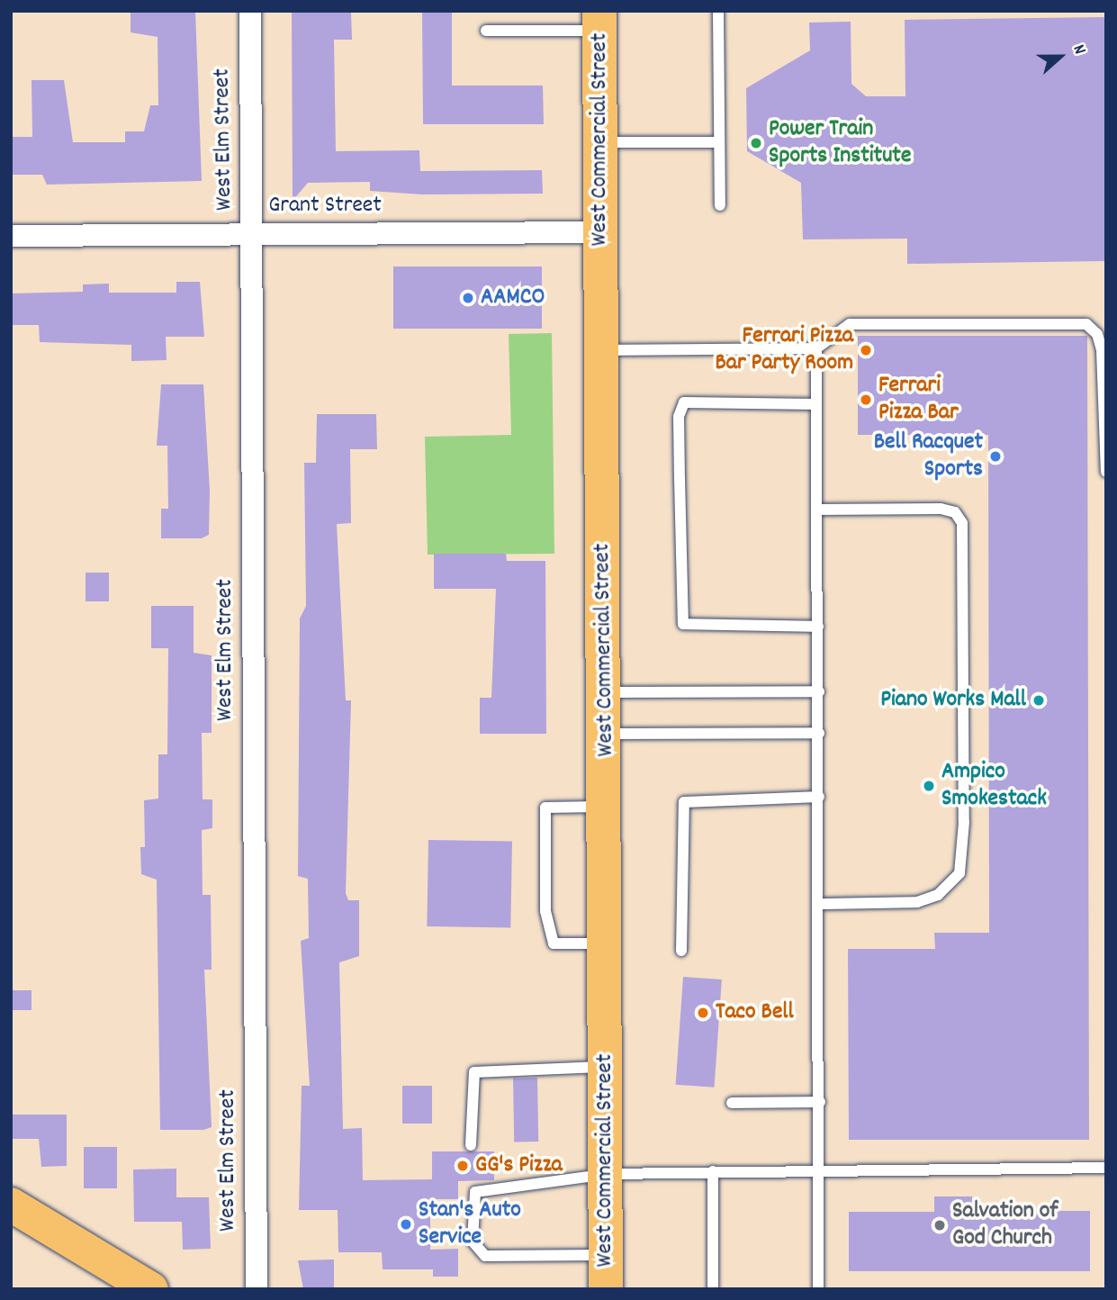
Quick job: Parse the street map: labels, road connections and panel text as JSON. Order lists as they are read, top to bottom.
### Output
{
  "streets": {
    "main road": ["West Commercial Street"],
    "street": ["West Elm Street", "Grant Street"]
  },
  "crossings": [
    ["West Elm Street", "Grant Street"],
    ["West Commercial Street", "Grant Street"]
  ],
  "places": [
    "Power Train Sports Institute",
    "AAMCO",
    "Ferrari Pizza Bar Party Room",
    "Ferrari Pizza Bar",
    "Bell Racquet Sports",
    "Piano Works Mall",
    "Ampico Smokestack",
    "Taco Bell",
    "GG's Pizza",
    "Stan's Auto Service",
    "Salvation of God Church"
  ],
  "north": "right"
}
